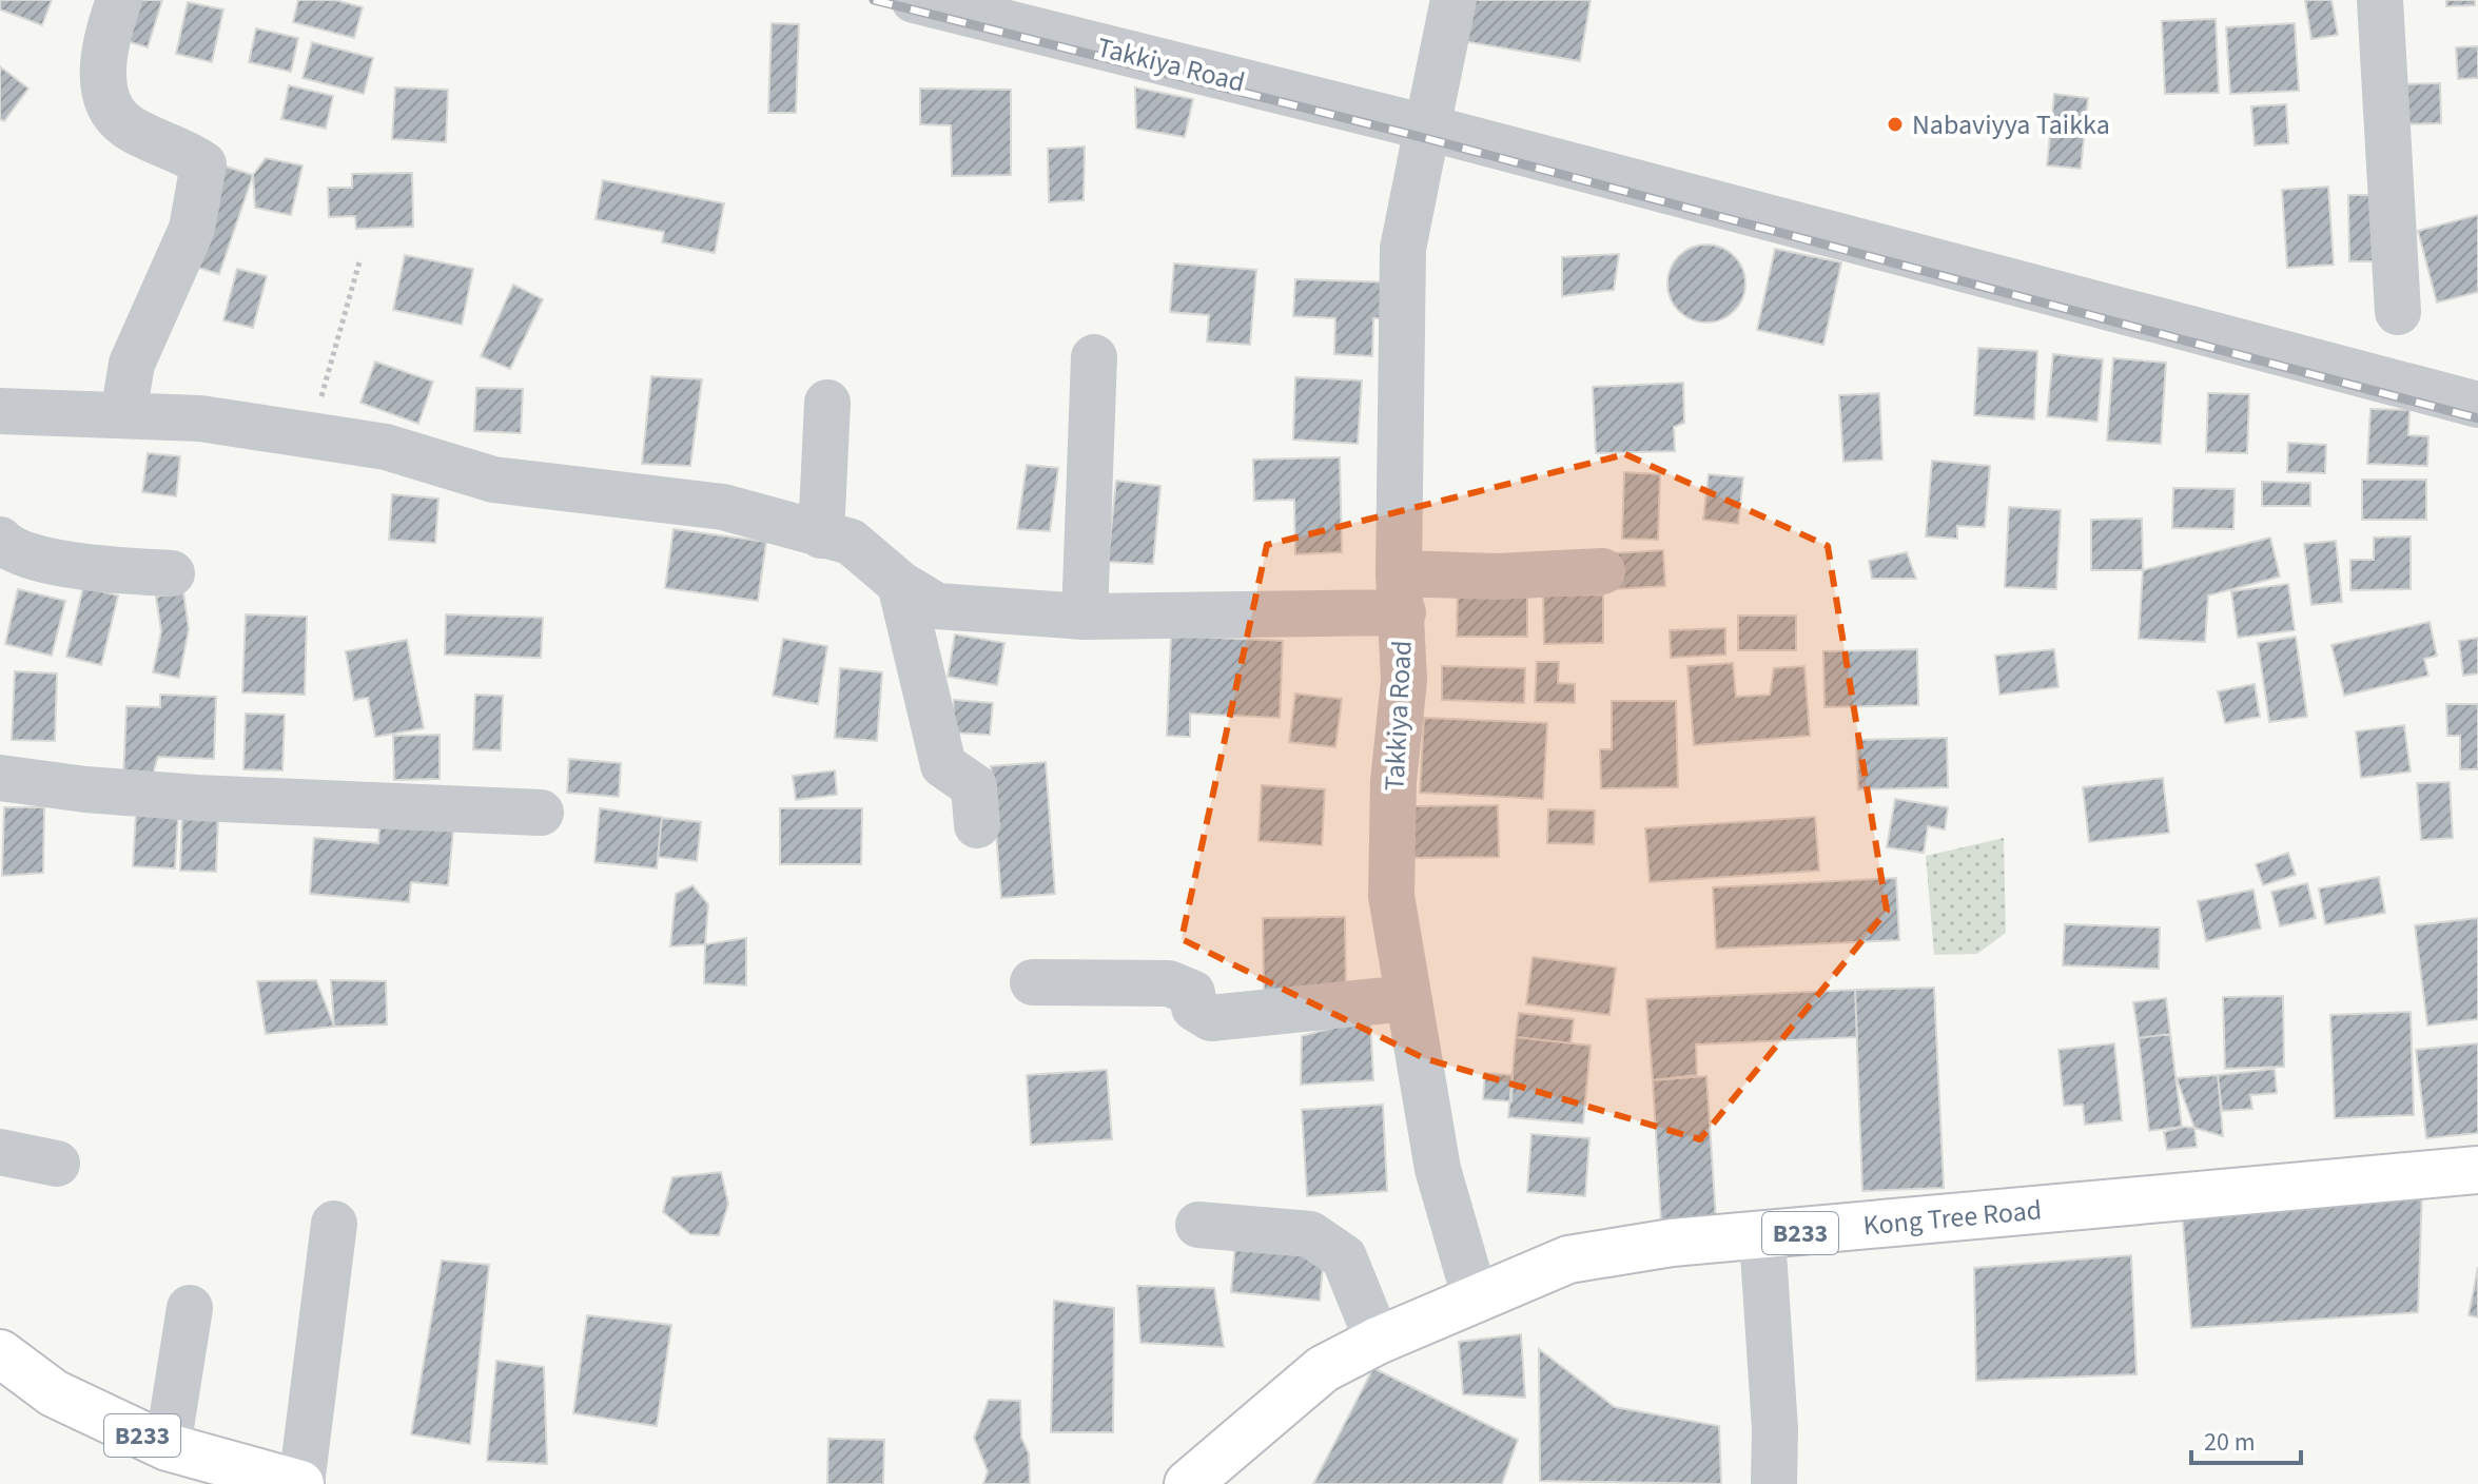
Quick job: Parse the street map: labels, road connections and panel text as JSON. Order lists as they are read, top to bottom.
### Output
{
  "streets": {
    "main road": ["Kong Tree Road", "B233"],
    "street": ["Takkiya Road"]
  },
  "crossings": [
    ["Takkiya Road", "Kong Tree Road"]
  ],
  "places": ["Nabaviyya Taikka"],
  "scale_bar": "20 m"
}
